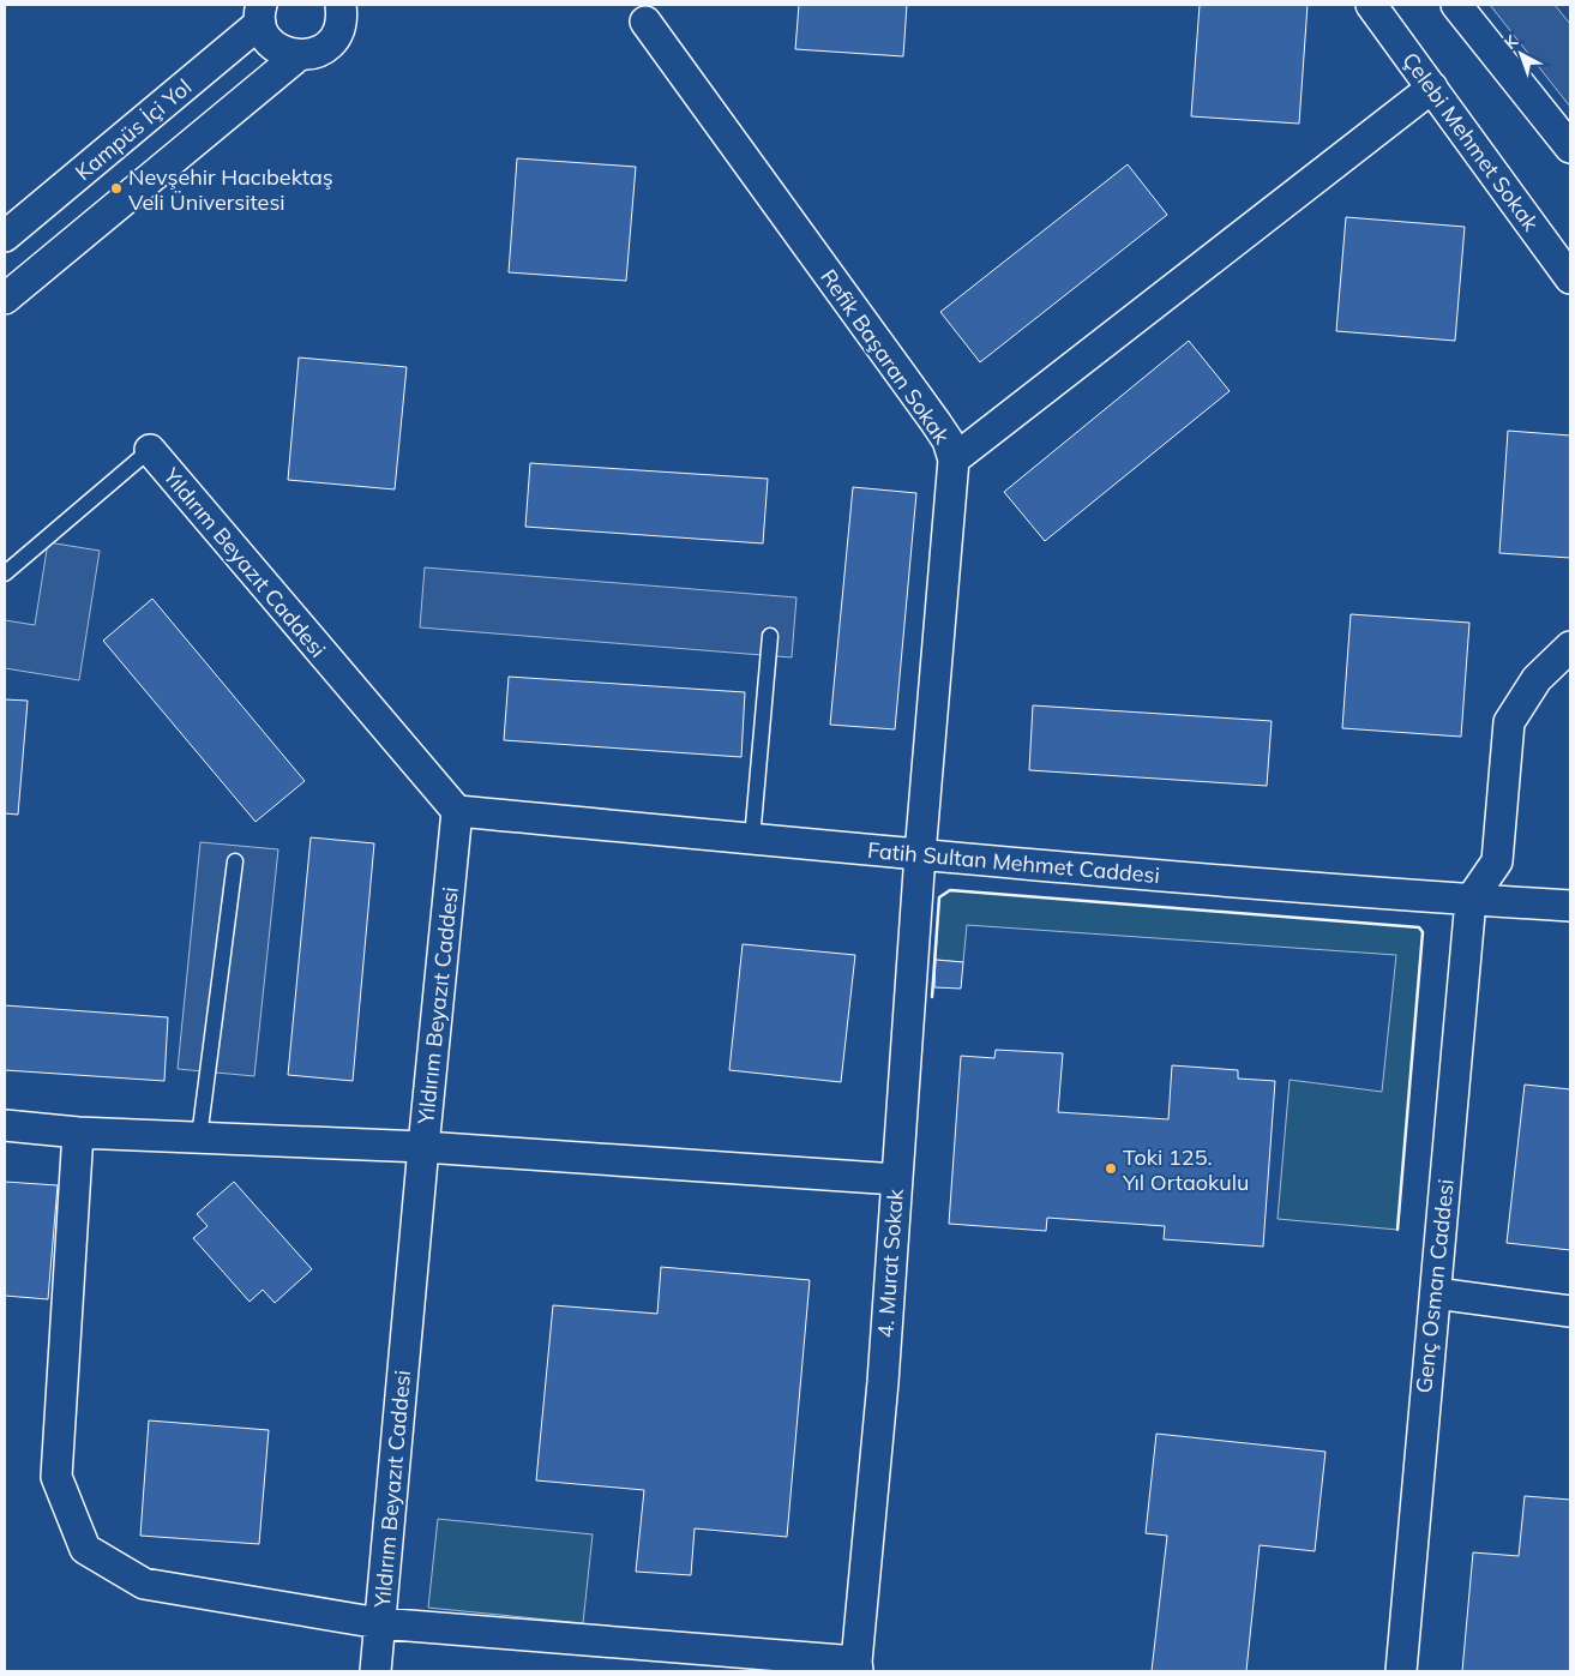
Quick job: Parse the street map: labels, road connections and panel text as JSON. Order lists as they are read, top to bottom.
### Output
{
  "streets": {
    "street": [
      "Kampüs İçi Yol",
      "Çelebi Mehmet Sokak",
      "Refik Başaran Sokak",
      "Yıldırım Beyazıt Caddesi",
      "Fatih Sultan Mehmet Caddesi",
      "4. Murat Sokak",
      "Genç Osman Caddesi"
    ]
  },
  "crossings": [
    ["Refik Başaran Sokak", "Fatih Sultan Mehmet Caddesi"],
    ["Refik Başaran Sokak", "4. Murat Sokak"],
    ["Yıldırım Beyazıt Caddesi", "Fatih Sultan Mehmet Caddesi"],
    ["Fatih Sultan Mehmet Caddesi", "4. Murat Sokak"],
    ["Fatih Sultan Mehmet Caddesi", "Genç Osman Caddesi"]
  ],
  "places": ["Nevşehir Hacıbektaş Veli Üniversitesi", "Toki 125. Yıl Ortaokulu"],
  "north": "top left"
}
